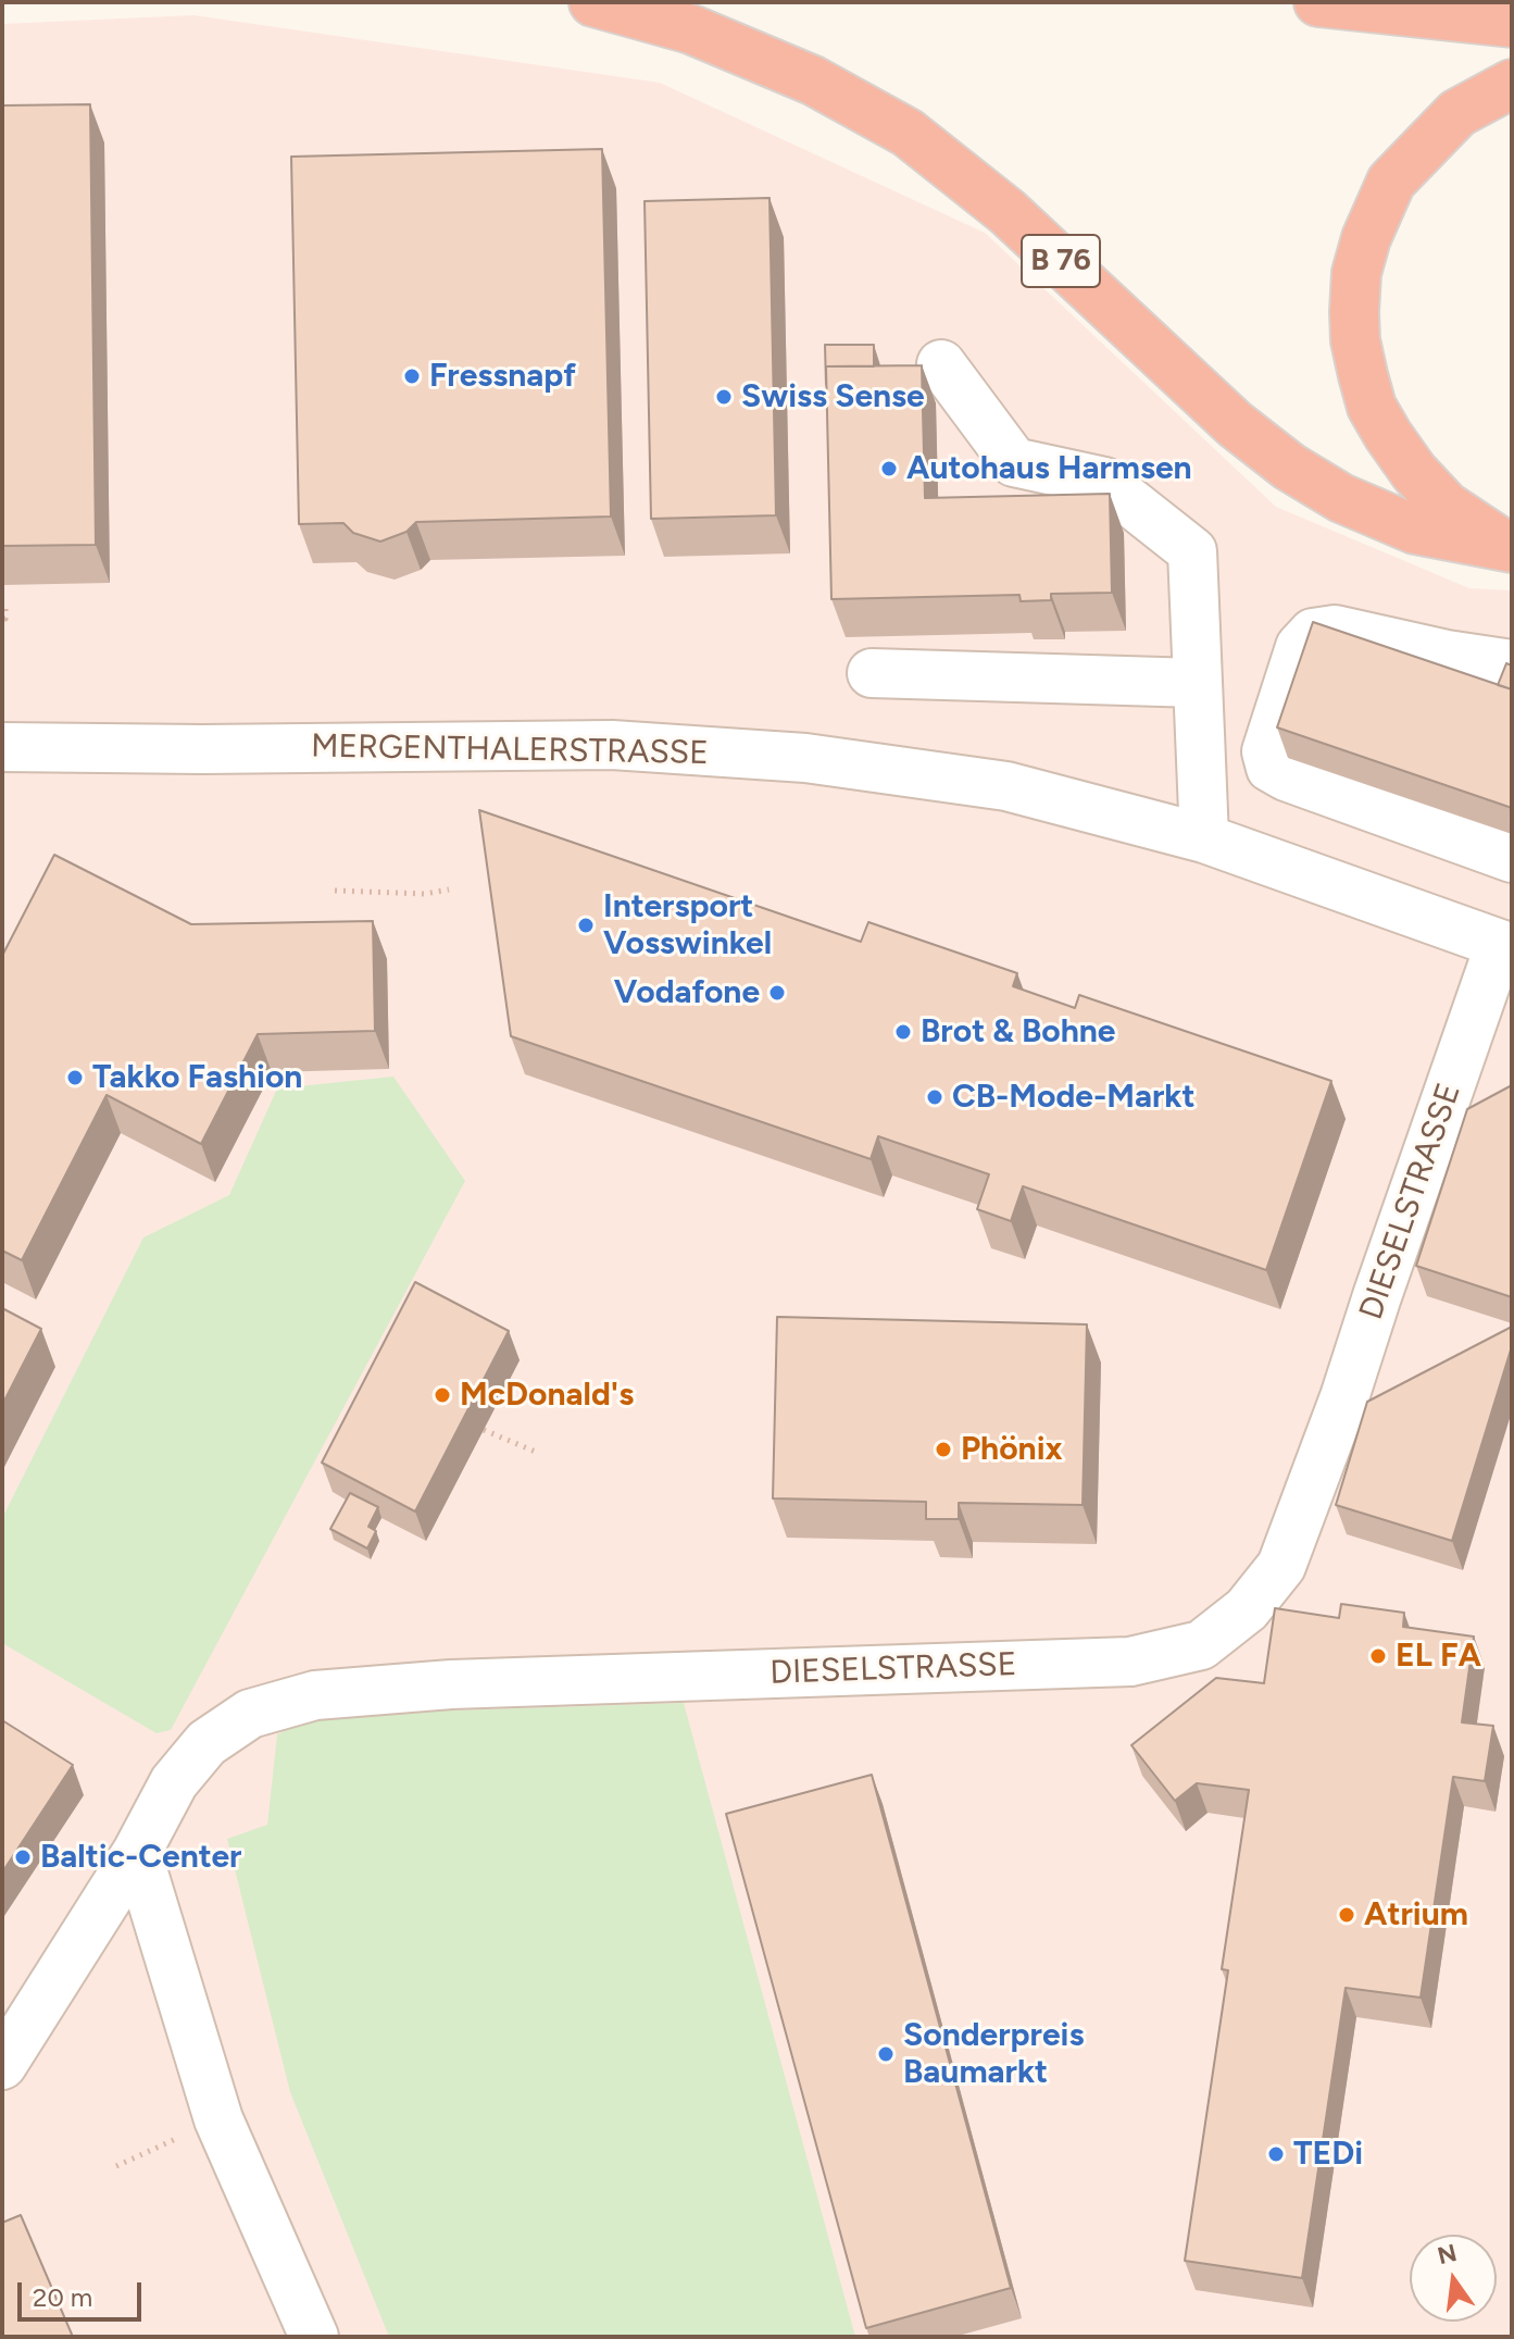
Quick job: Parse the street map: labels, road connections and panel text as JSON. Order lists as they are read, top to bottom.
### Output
{
  "streets": {
    "highway": ["B 76"],
    "street": ["MERGENTHALERSTRASSE", "DIESELSTRASSE"]
  },
  "crossings": [
    ["MERGENTHALERSTRASSE", "DIESELSTRASSE"]
  ],
  "places": [
    "Fressnapf",
    "Swiss Sense",
    "Autohaus Harmsen",
    "Intersport Vosswinkel",
    "Vodafone",
    "Brot & Bohne",
    "Takko Fashion",
    "CB-Mode-Markt",
    "McDonald's",
    "Phönix",
    "EL FA",
    "Baltic-Center",
    "Atrium",
    "Sonderpreis Baumarkt",
    "TEDi"
  ],
  "scale_bar": "20 m",
  "north": "top"
}
